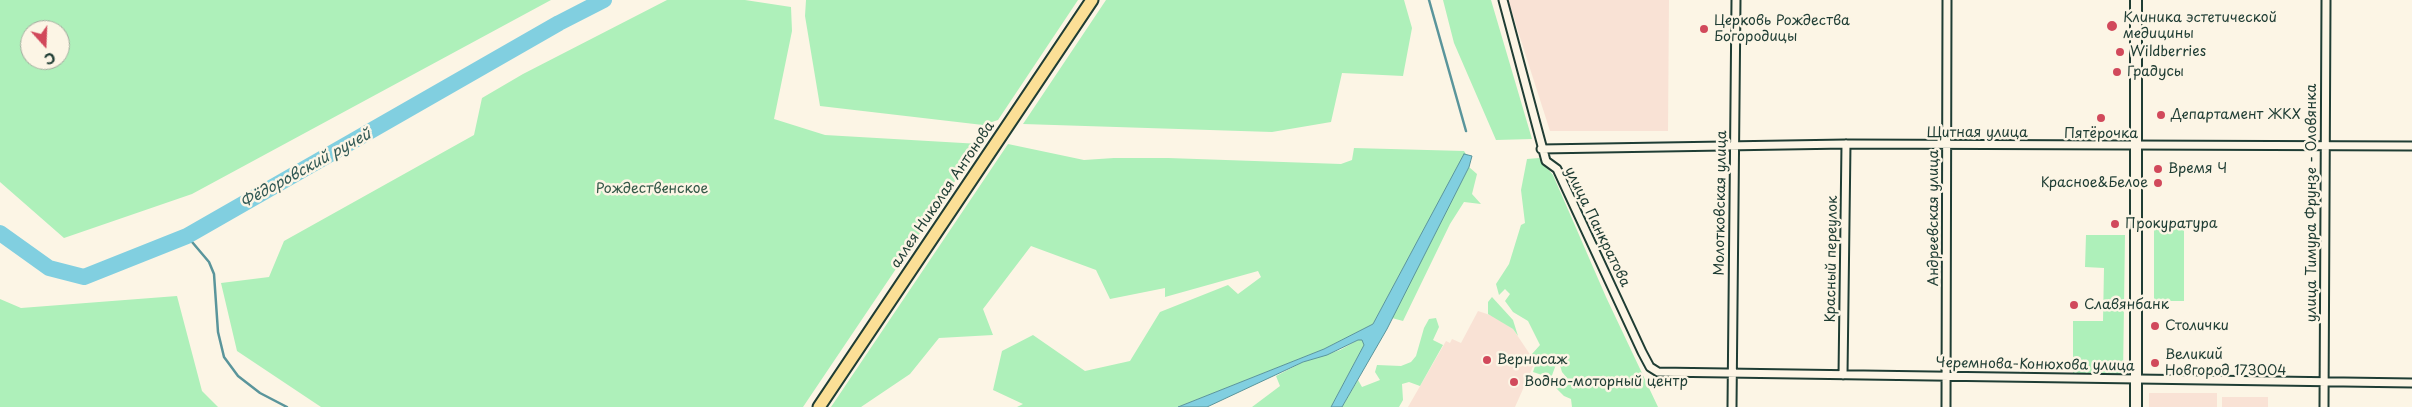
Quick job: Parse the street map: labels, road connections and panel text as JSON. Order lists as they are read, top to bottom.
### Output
{
  "streets": {
    "main road": ["аллея Николая Антонова"],
    "street": [
      "Щитная улица",
      "Молотковская улица",
      "улица Тимура Фрунзе - Оловянка",
      "Андреевская улица",
      "улица Панкратова",
      "Красный переулок",
      "Черемнова-Конюхова улица"
    ]
  },
  "crossings": [
    ["Щитная улица", "Молотковская улица"],
    ["Щитная улица", "улица Тимура Фрунзе - Оловянка"],
    ["Щитная улица", "Андреевская улица"],
    ["Щитная улица", "улица Панкратова"],
    ["Щитная улица", "Красный переулок"],
    ["Молотковская улица", "Черемнова-Конюхова улица"],
    ["улица Тимура Фрунзе - Оловянка", "Черемнова-Конюхова улица"],
    ["Андреевская улица", "Черемнова-Конюхова улица"],
    ["улица Панкратова", "Черемнова-Конюхова улица"],
    ["Красный переулок", "Черемнова-Конюхова улица"]
  ],
  "water": ["Фёдоровский ручей"],
  "parks": ["Рождественское"],
  "places": [
    "Клиника эстетической медицины",
    "Церковь Рождества Богородицы",
    "Wildberries",
    "Градусы",
    "Департамент ЖКХ",
    "Пятёрочка",
    "Время Ч",
    "Красное&Белое",
    "Прокуратура",
    "Славянбанк",
    "Столички",
    "Вернисаж",
    "Великий Новгород 173004",
    "Водно-моторный центр"
  ],
  "north": "bottom"
}
